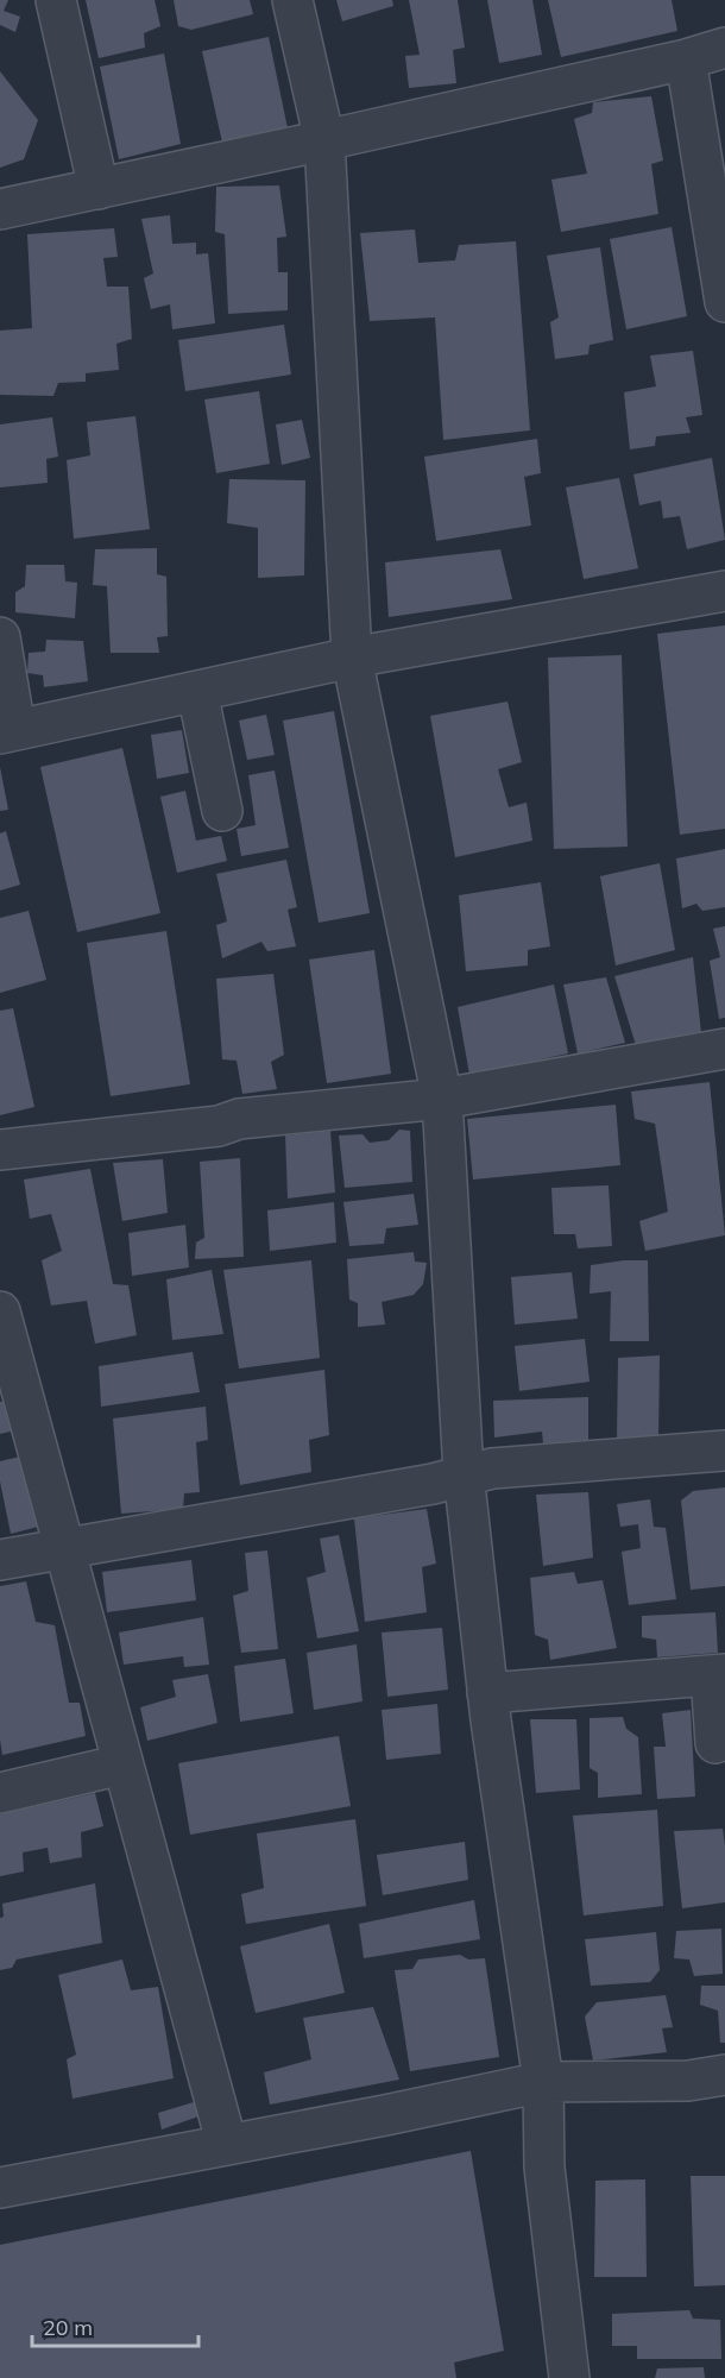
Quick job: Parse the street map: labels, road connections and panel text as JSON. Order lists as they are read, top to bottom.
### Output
{
  "scale_bar": "20 m"
}
